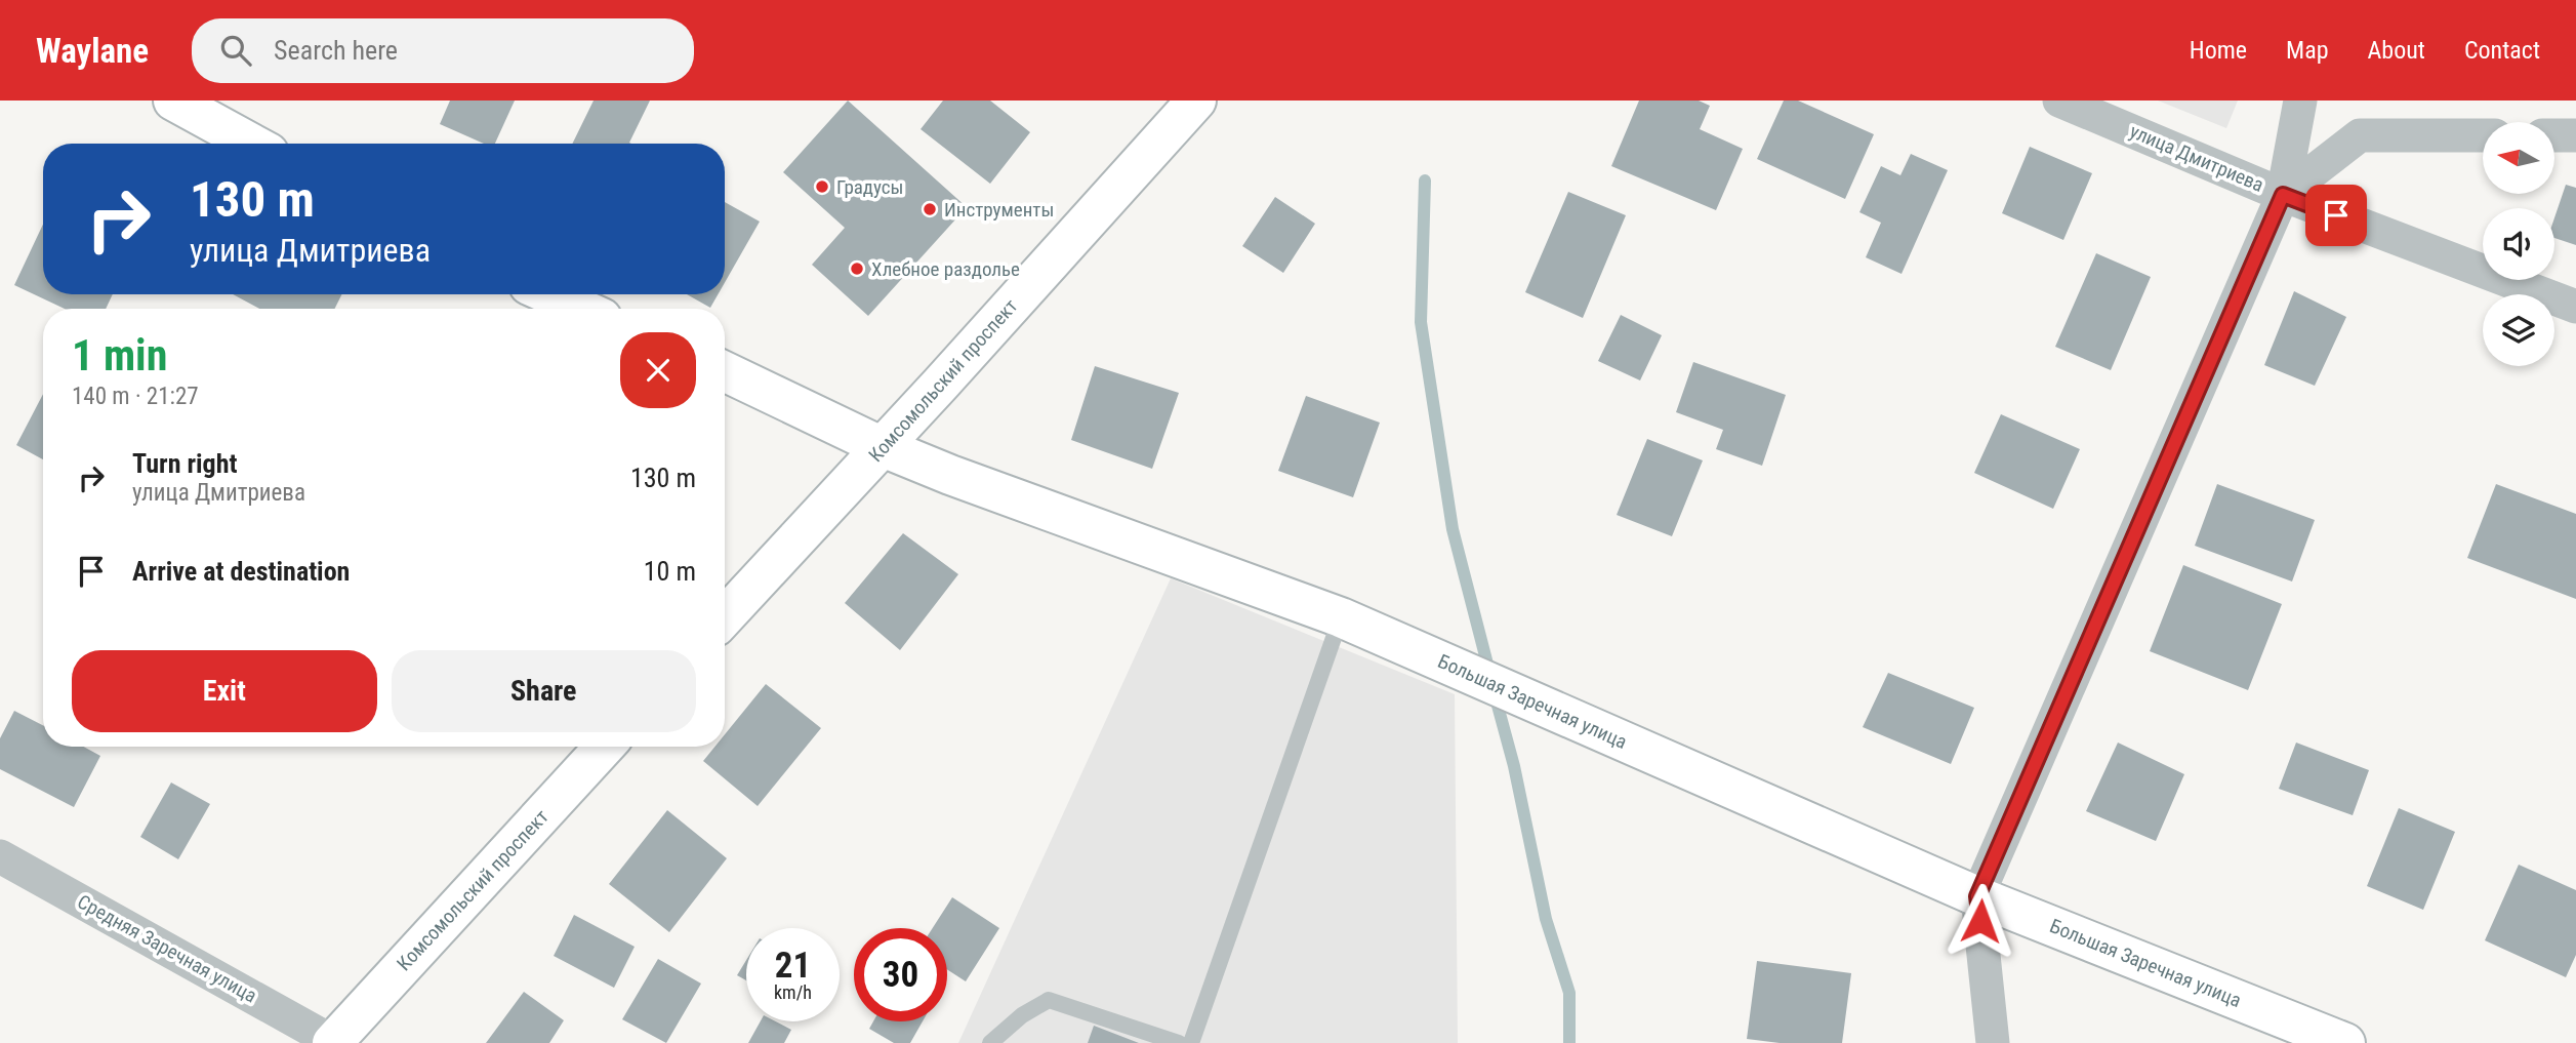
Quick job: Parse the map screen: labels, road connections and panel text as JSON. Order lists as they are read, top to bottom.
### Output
{
  "streets": {
    "street": [
      "улица Дмитриева",
      "Комсомольский проспект",
      "Большая Заречная улица",
      "Средняя Заречная улица"
    ]
  },
  "crossings": [
    ["Комсомольский проспект", "Большая Заречная улица"],
    ["Комсомольский проспект", "Средняя Заречная улица"]
  ],
  "places": ["Градусы", "Инструменты", "Хлебное раздолье"],
  "north": "left",
  "page": {
    "header": "Waylane",
    "search": "Search here",
    "nav": [
      "Home",
      "Map",
      "About",
      "Contact"
    ],
    "turn": ["130 m", "улица Дмитриева"],
    "heading": ["1 min", "140 m · 21:27"],
    "list": [
      {
        "name": "Turn right",
        "note": "улица Дмитриева",
        "value": "130 m"
      },
      {
        "name": "Arrive at destination",
        "value": "10 m"
      }
    ],
    "buttons": ["Exit", "Share"],
    "speed": "21 km/h",
    "limit": "30"
  }
}
